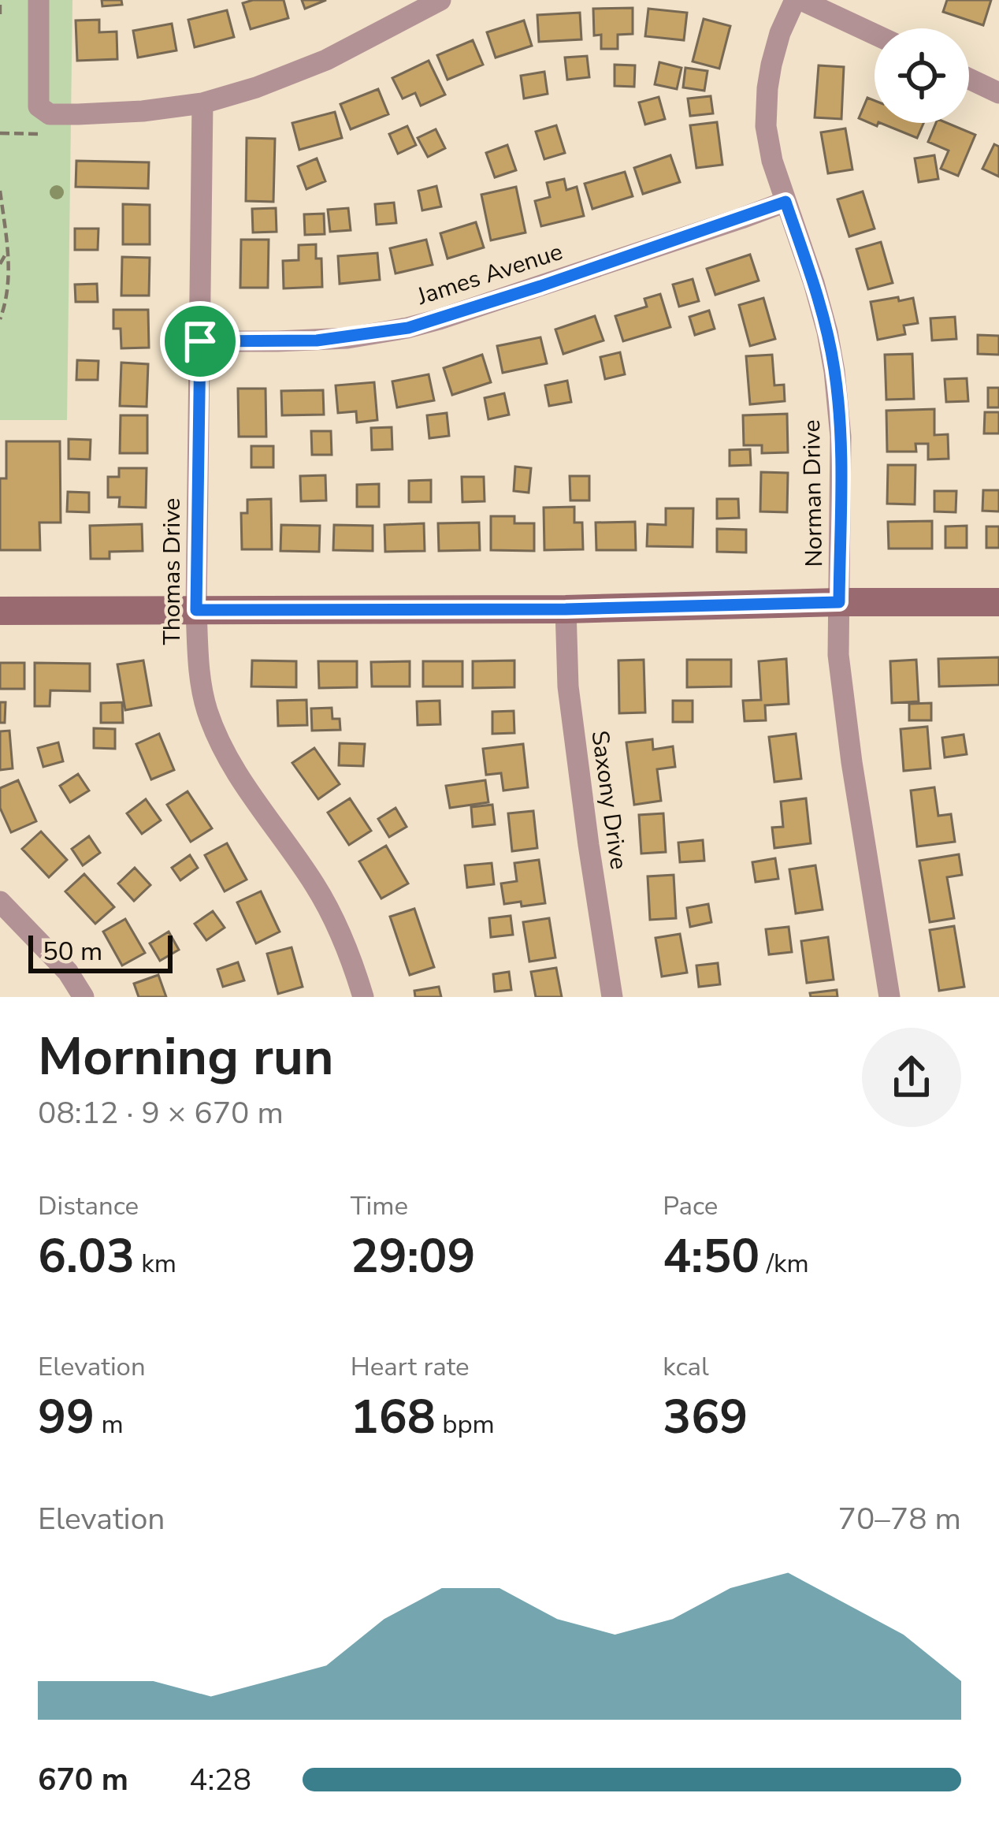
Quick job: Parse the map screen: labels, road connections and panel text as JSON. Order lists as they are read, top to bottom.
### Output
{
  "streets": {
    "street": [
      "James Avenue",
      "Norman Drive",
      "Thomas Drive",
      "Saxony Drive"
    ]
  },
  "crossings": [
    ["James Avenue", "Norman Drive"],
    ["James Avenue", "Thomas Drive"]
  ],
  "scale_bar": "50 m",
  "page": {
    "scale": "50 m",
    "heading": ["Morning run", "08:12 · 9 × 670 m"],
    "stats": [
      ["Distance", "6.03 km"],
      ["Time", "29:09"],
      ["Pace", "4:50 /km"],
      ["Elevation", "99 m"],
      ["Heart rate", "168 bpm"],
      ["kcal", "369"]
    ],
    "chart": ["Elevation", "70–78 m"],
    "list": [
      {
        "name": "670 m",
        "note": "4:28"
      }
    ]
  }
}
